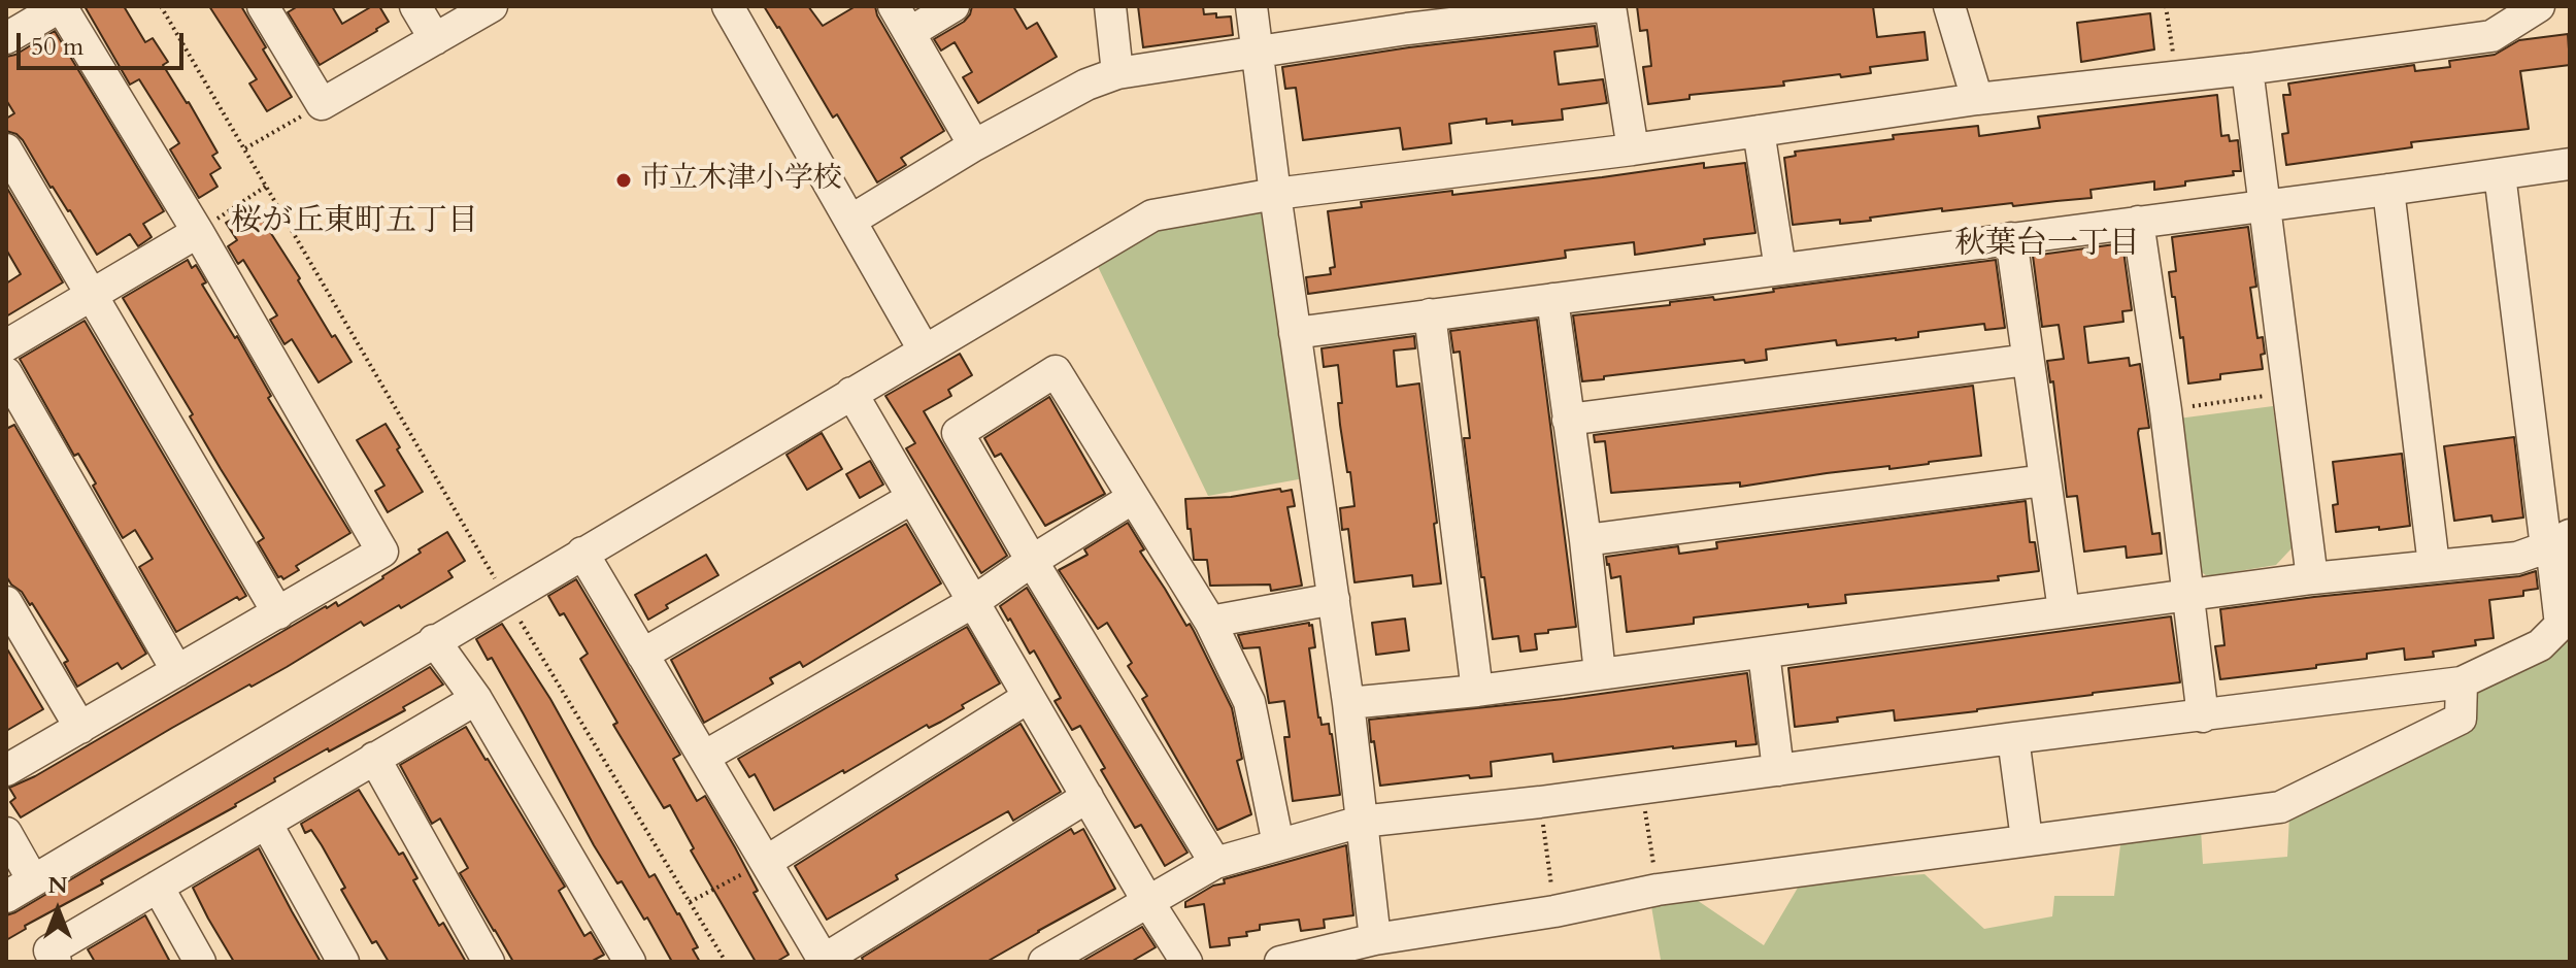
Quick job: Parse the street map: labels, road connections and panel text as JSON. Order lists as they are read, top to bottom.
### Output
{
  "districts": ["桜が丘東町五丁目", "秋葉台一丁目"],
  "places": ["市立木津小学校"],
  "scale_bar": "50 m",
  "north": "top"
}
